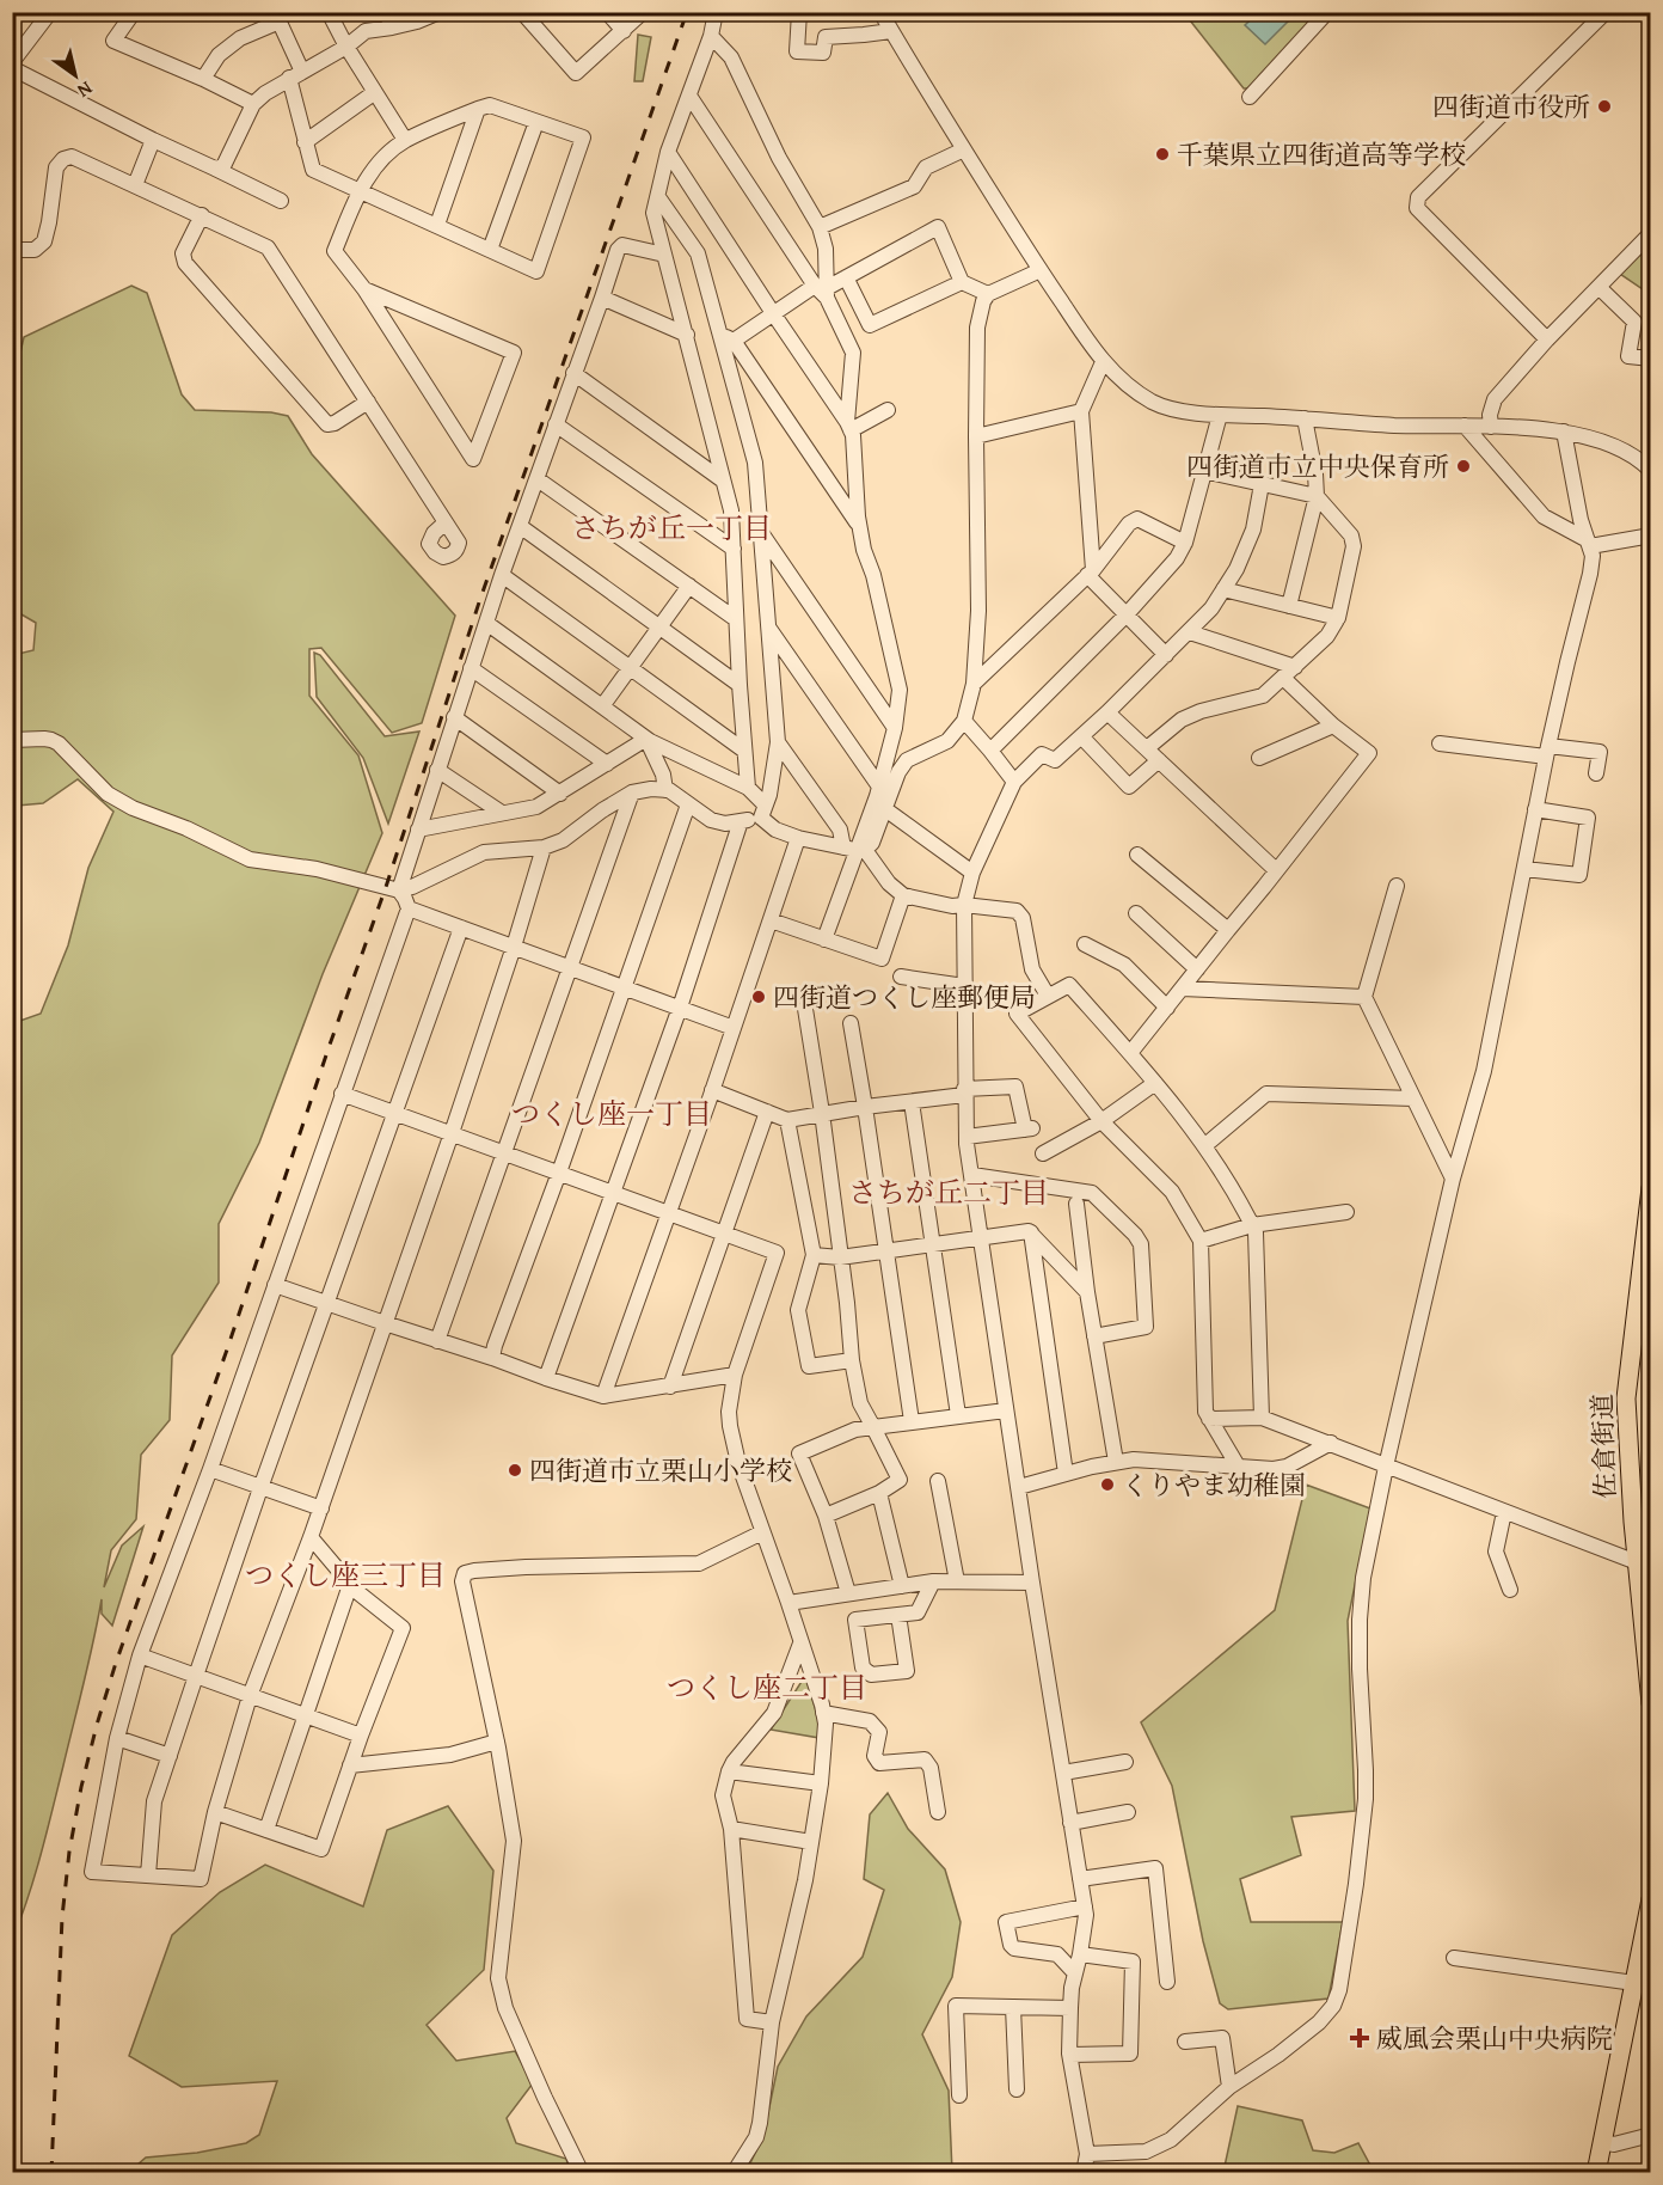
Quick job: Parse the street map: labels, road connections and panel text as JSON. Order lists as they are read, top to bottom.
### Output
{
  "streets": {
    "main road": ["佐倉街道"]
  },
  "districts": [
    "さちが丘一丁目",
    "つくし座一丁目",
    "さちが丘二丁目",
    "つくし座三丁目",
    "つくし座二丁目"
  ],
  "places": {
    "other": [
      "四街道市役所",
      "千葉県立四街道高等学校",
      "四街道市立中央保育所",
      "四街道つくし座郵便局",
      "四街道市立栗山小学校",
      "くりやま幼稚園"
    ],
    "health": ["威風会栗山中央病院"]
  },
  "north": "bottom right"
}
